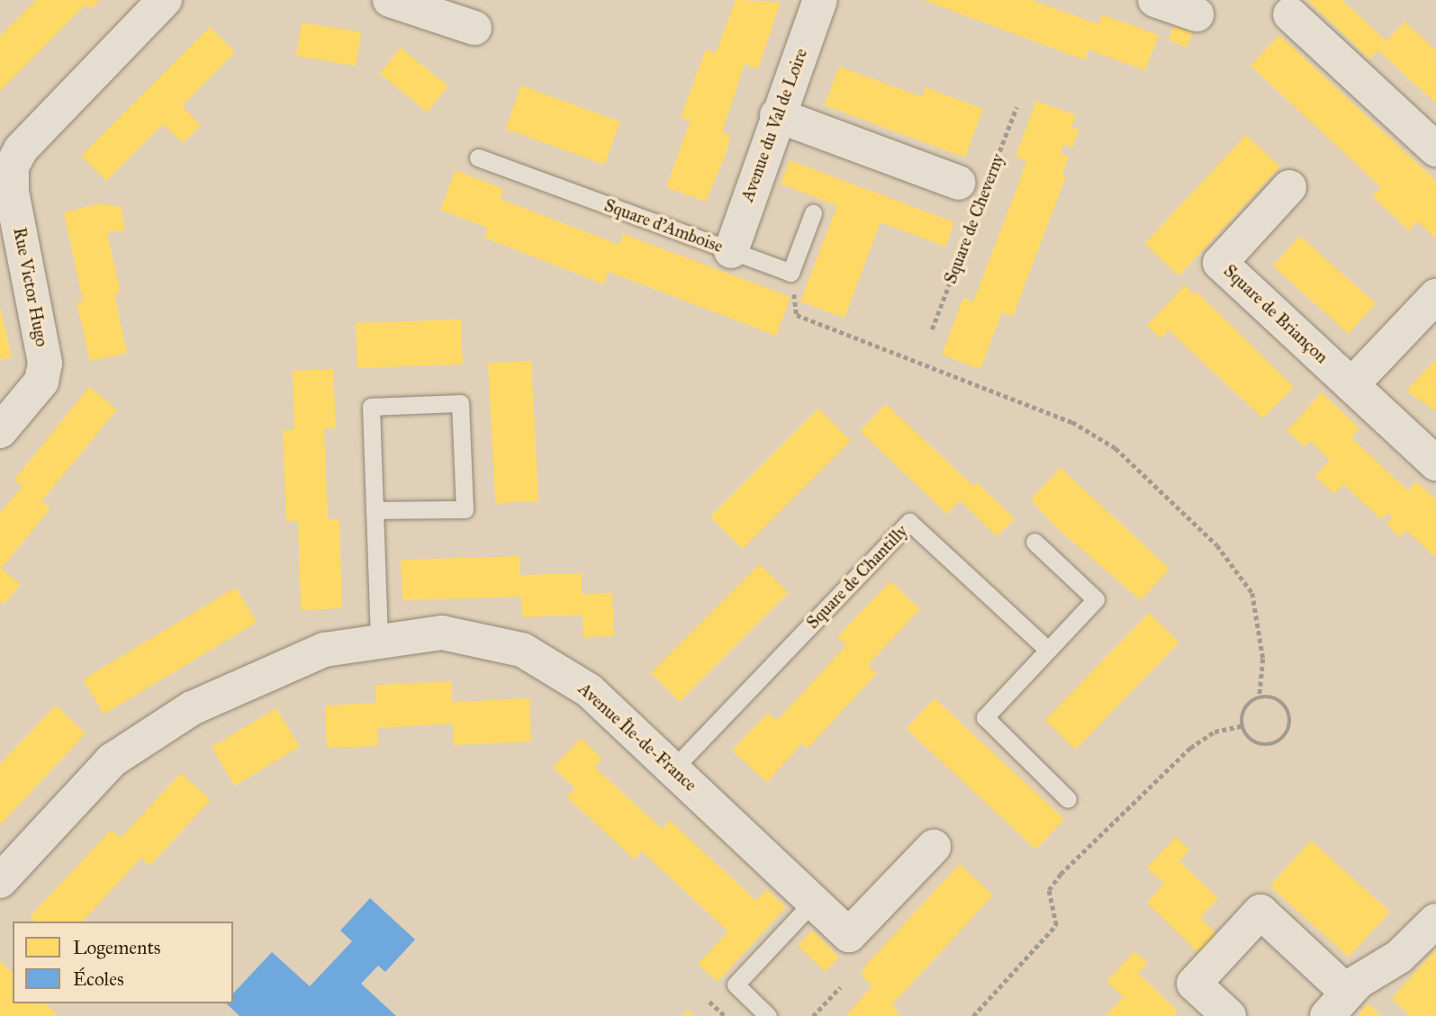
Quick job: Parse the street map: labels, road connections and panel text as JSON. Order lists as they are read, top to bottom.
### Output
{
  "streets": {
    "street": [
      "Avenue du Val de Loire",
      "Square de Cheverny",
      "Rue Victor Hugo",
      "Square de Briançon",
      "Avenue Île-de-France"
    ],
    "lane": ["Square d'Amboise", "Square de Chantilly"]
  },
  "crossings": [
    ["Avenue du Val de Loire", "Square de Cheverny"],
    ["Avenue du Val de Loire", "Square d'Amboise"],
    ["Square de Chantilly", "Avenue Île-de-France"]
  ],
  "legend": ["Logements", "Écoles"]
}
